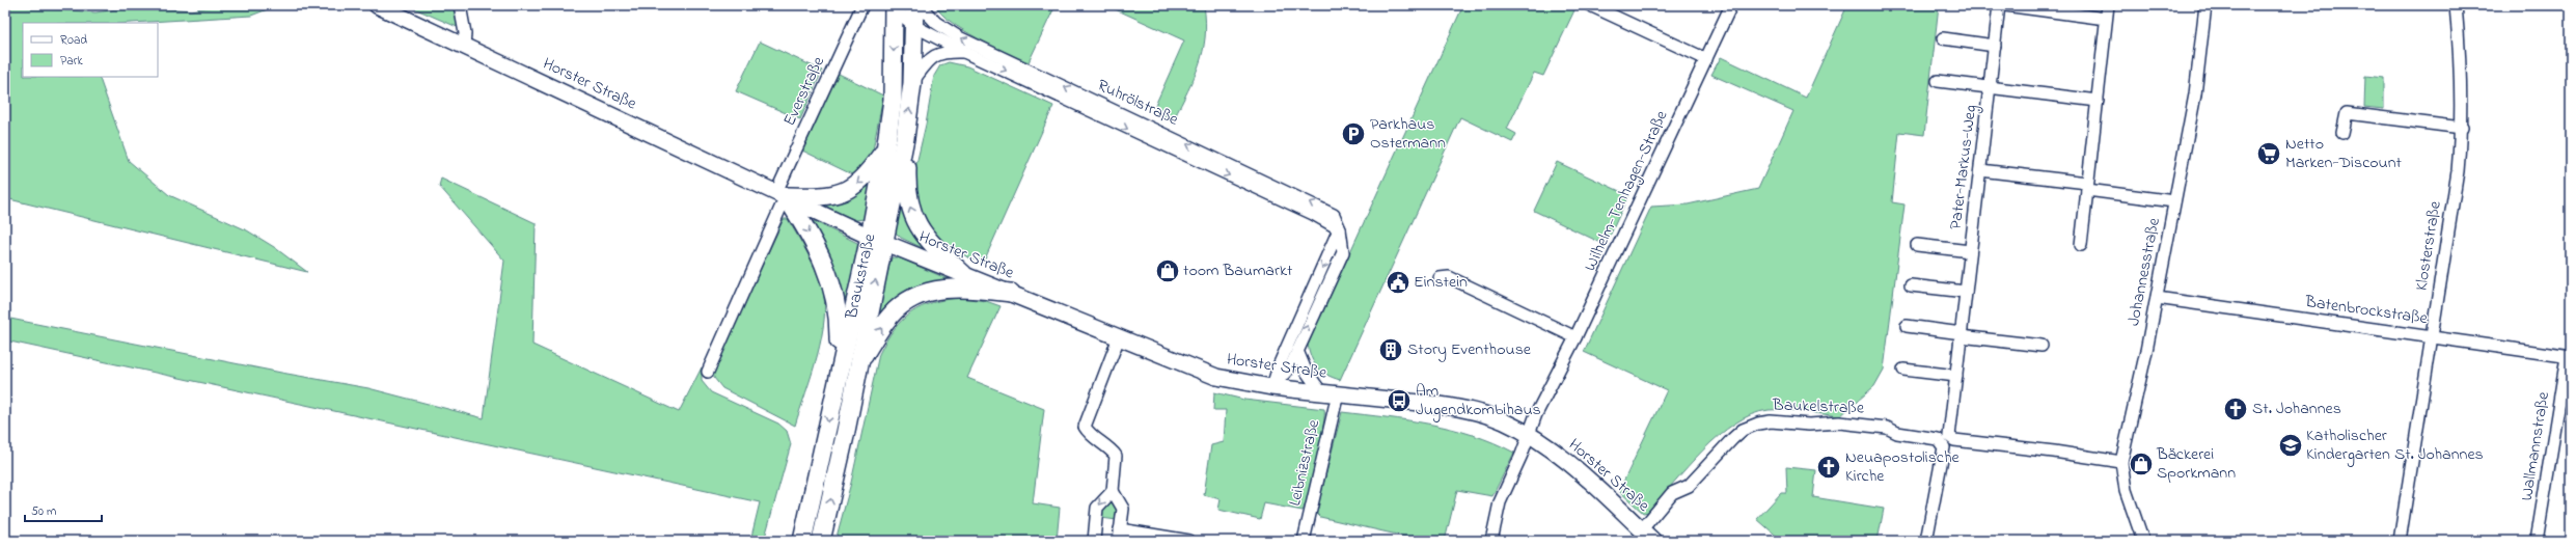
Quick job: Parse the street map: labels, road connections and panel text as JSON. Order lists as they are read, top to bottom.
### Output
{
  "streets": {
    "main road": ["Horster Straße", "Braukstraße"],
    "street": [
      "Everstraße",
      "Ruhrölstraße",
      "Pater-Markus-Weg",
      "Wilhelm-Tenhagen-Straße",
      "Klosterstraße",
      "Johannesstraße",
      "Batenbrockstraße",
      "Baukelstraße",
      "Wallmannstraße",
      "Leibnizstraße"
    ]
  },
  "crossings": [
    ["Horster Straße", "Everstraße"],
    ["Horster Straße", "Ruhrölstraße"],
    ["Horster Straße", "Wilhelm-Tenhagen-Straße"],
    ["Horster Straße", "Braukstraße"],
    ["Horster Straße", "Baukelstraße"],
    ["Horster Straße", "Leibnizstraße"],
    ["Ruhrölstraße", "Braukstraße"],
    ["Pater-Markus-Weg", "Johannesstraße"],
    ["Klosterstraße", "Batenbrockstraße"],
    ["Johannesstraße", "Batenbrockstraße"],
    ["Batenbrockstraße", "Wallmannstraße"]
  ],
  "places": {
    "parking": ["Parkhaus Ostermann"],
    "supermarket": ["Netto Marken-Discount"],
    "shop": ["toom Baumarkt", "Bäckerei Sporkmann"],
    "public building": ["Einstein"],
    "building": ["Story Eventhouse"],
    "bus stop": ["Am Jugendkombihaus"],
    "church": ["St. Johannes", "Neuapostolische Kirche"],
    "school or university": ["Katholischer Kindergarten St. Johannes"]
  },
  "legend": ["Road", "Park"],
  "scale_bar": "50 m"
}
